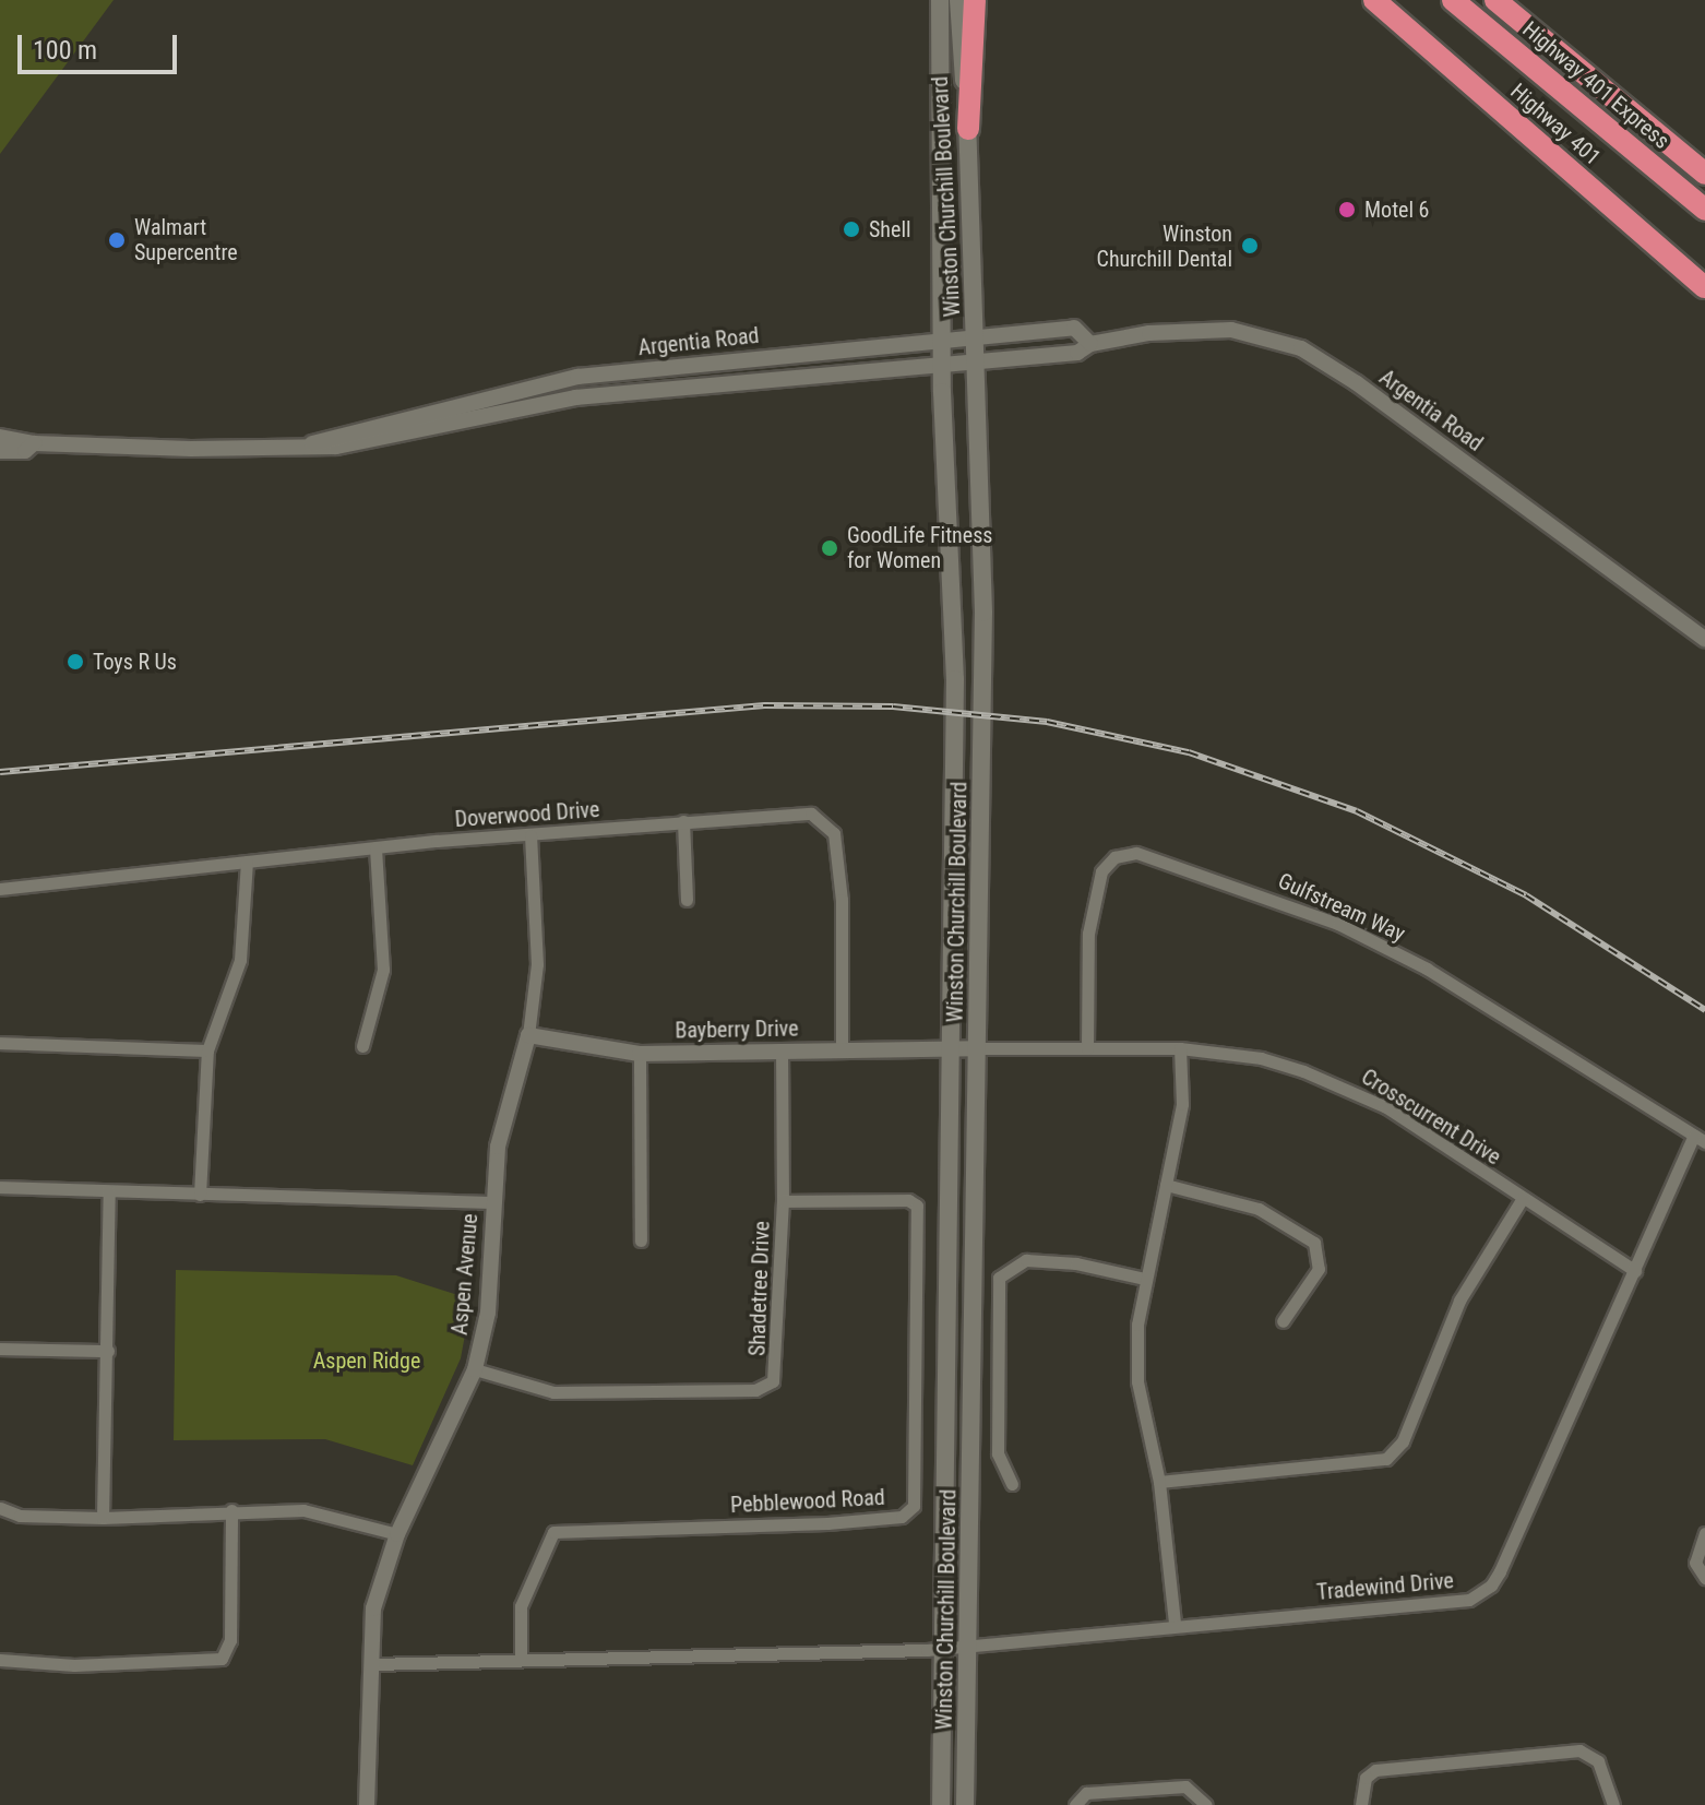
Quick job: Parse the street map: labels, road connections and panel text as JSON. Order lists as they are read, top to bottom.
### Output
{
  "streets": {
    "highway": ["Highway 401 Express", "Highway 401"],
    "main road": ["Winston Churchill Boulevard"],
    "street": [
      "Argentia Road",
      "Doverwood Drive",
      "Gulfstream Way",
      "Bayberry Drive",
      "Crosscurrent Drive",
      "Aspen Avenue",
      "Shadetree Drive",
      "Pebblewood Road",
      "Tradewind Drive"
    ]
  },
  "crossings": [
    ["Winston Churchill Boulevard", "Argentia Road"],
    ["Winston Churchill Boulevard", "Bayberry Drive"],
    ["Winston Churchill Boulevard", "Crosscurrent Drive"],
    ["Winston Churchill Boulevard", "Tradewind Drive"],
    ["Doverwood Drive", "Bayberry Drive"],
    ["Doverwood Drive", "Aspen Avenue"],
    ["Gulfstream Way", "Crosscurrent Drive"],
    ["Gulfstream Way", "Tradewind Drive"],
    ["Bayberry Drive", "Crosscurrent Drive"],
    ["Bayberry Drive", "Aspen Avenue"],
    ["Bayberry Drive", "Shadetree Drive"],
    ["Crosscurrent Drive", "Tradewind Drive"],
    ["Aspen Avenue", "Shadetree Drive"],
    ["Aspen Avenue", "Tradewind Drive"],
    ["Shadetree Drive", "Pebblewood Road"],
    ["Pebblewood Road", "Tradewind Drive"]
  ],
  "parks": ["Aspen Ridge"],
  "places": [
    "Motel 6",
    "Shell",
    "Walmart Supercentre",
    "Winston Churchill Dental",
    "GoodLife Fitness for Women",
    "Toys R Us"
  ],
  "scale_bar": "100 m"
}
